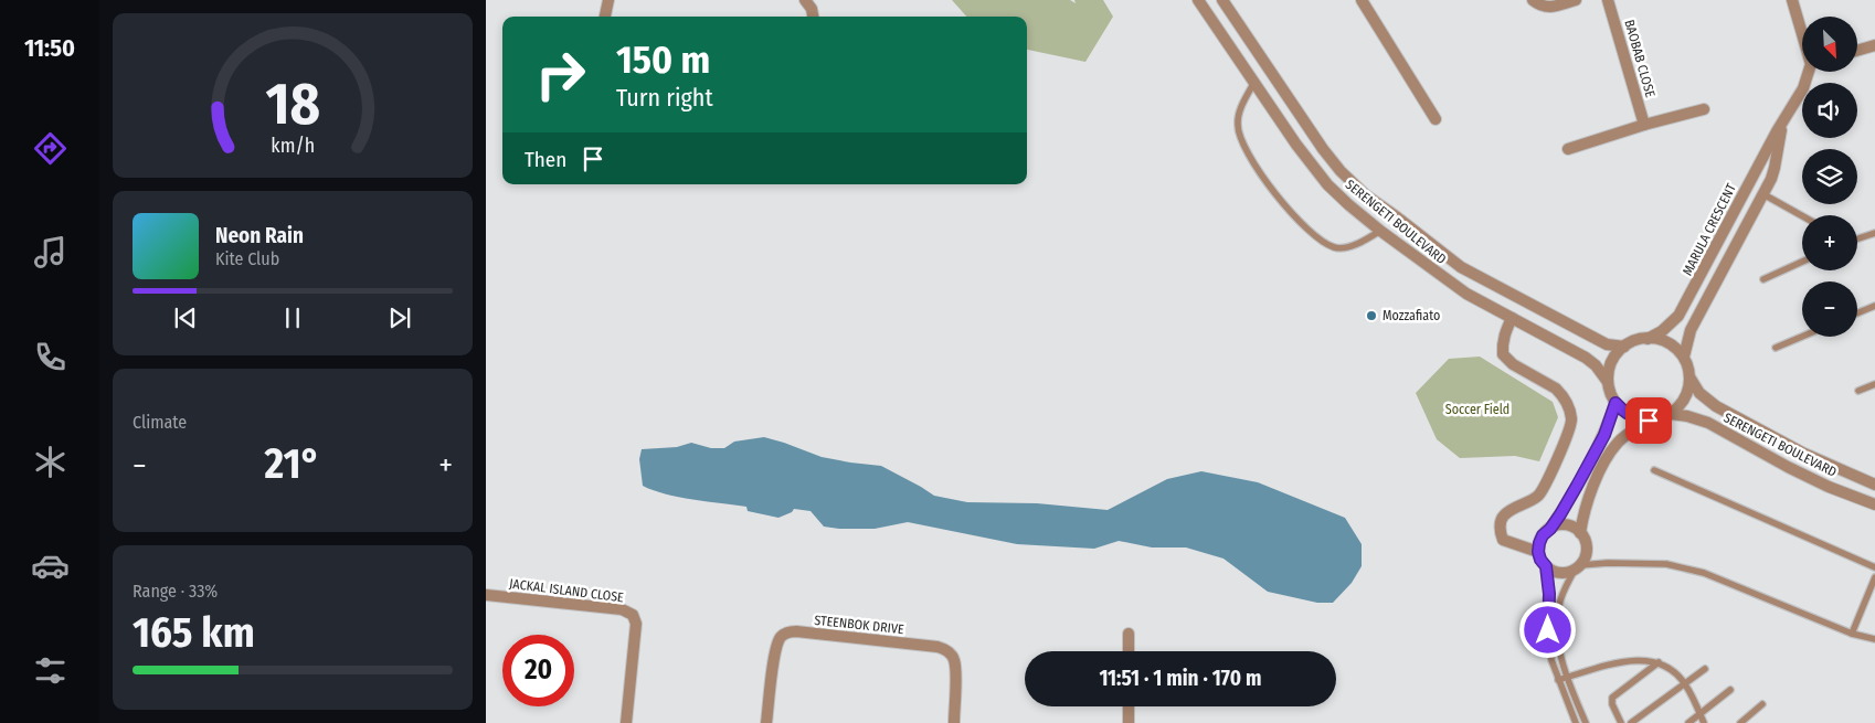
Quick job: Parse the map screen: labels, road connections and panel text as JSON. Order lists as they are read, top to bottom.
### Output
{
  "streets": {
    "street": [
      "BAOBAB CLOSE",
      "SERENGETI BOULEVARD",
      "MARULA CRESCENT",
      "JACKAL ISLAND CLOSE",
      "STEENBOK DRIVE"
    ]
  },
  "crossings": [
    ["SERENGETI BOULEVARD", "MARULA CRESCENT"]
  ],
  "parks": ["Soccer Field"],
  "places": ["Mozzafiato"],
  "north": "bottom right",
  "page": {
    "tabs": "11:50",
    "map_buttons": ["+", "−"],
    "turn": ["150 m", "Turn right"],
    "then": "Then",
    "song": ["Neon Rain", "Kite Club"],
    "tile": [
      "Climate",
      ["Range · 33%", "165 km"]
    ],
    "heat": ["−", "21°", "+"],
    "limit": "20",
    "trip": "11:51 · 1 min · 170 m",
    "gauge": ["18", "km/h"]
  }
}
